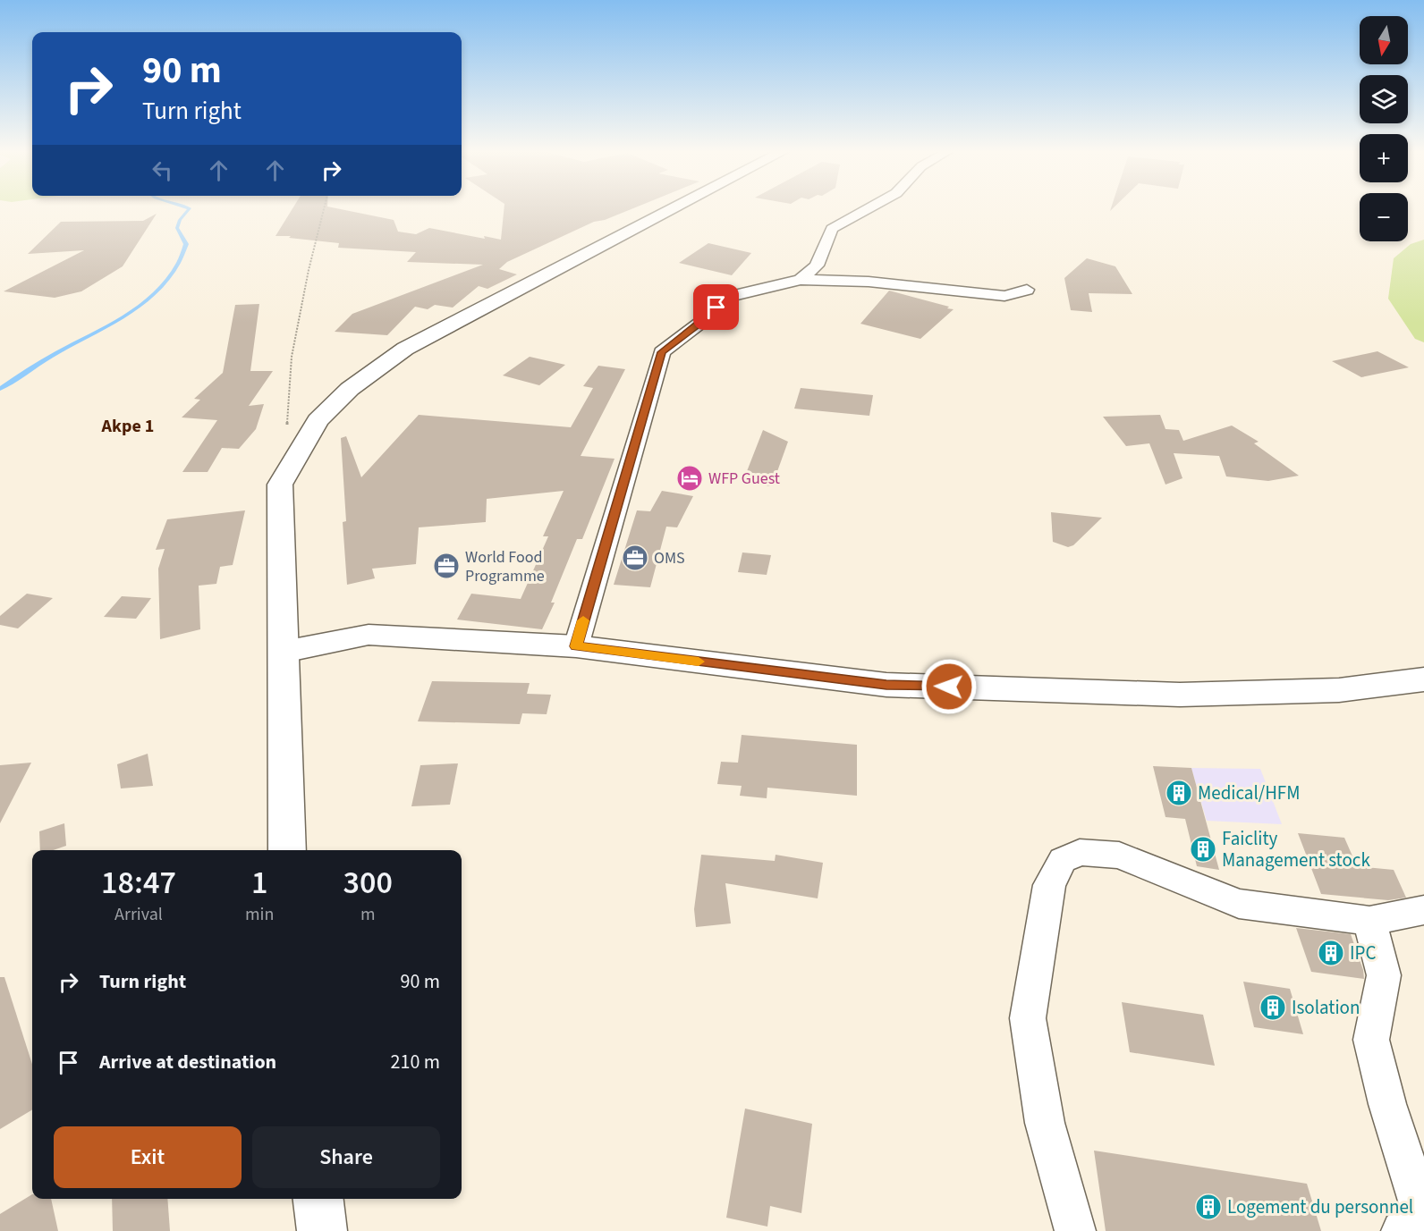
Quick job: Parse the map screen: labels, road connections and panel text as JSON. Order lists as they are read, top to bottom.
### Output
{
  "districts": ["Akpe 1"],
  "places": {
    "hotel": ["WFP Guest"],
    "office": ["OMS", "World Food Programme"],
    "building": [
      "Medical/HFM",
      "Faiclity Management stock",
      "IPC",
      "Isolation",
      "Logement du personnel"
    ]
  },
  "north": "bottom",
  "page": {
    "map_buttons": ["+", "−"],
    "turn": ["90 m", "Turn right"],
    "eta": [
      "18:47",
      "Arrival",
      "1",
      "min",
      "300",
      "m"
    ],
    "list": [
      {
        "name": "Turn right",
        "value": "90 m"
      },
      {
        "name": "Arrive at destination",
        "value": "210 m"
      }
    ],
    "buttons": ["Exit", "Share"]
  }
}
